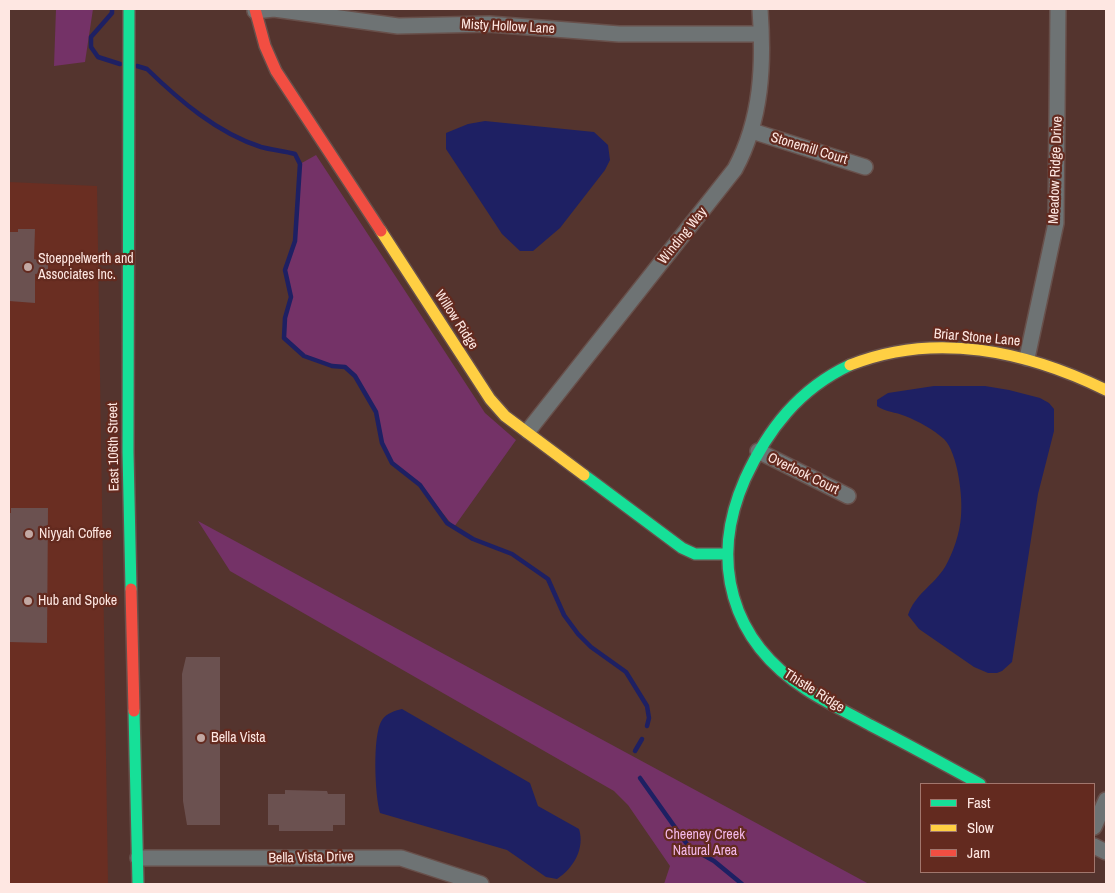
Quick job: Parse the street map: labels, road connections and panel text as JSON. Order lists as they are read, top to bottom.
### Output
{
  "streets": {
    "street": [
      "Misty Hollow Lane",
      "Stonemill Court",
      "Meadow Ridge Drive",
      "Winding Way",
      "Willow Ridge",
      "Briar Stone Lane",
      "East 106th Street",
      "Overlook Court",
      "Thistle Ridge",
      "Bella Vista Drive"
    ]
  },
  "crossings": [
    ["Misty Hollow Lane", "Winding Way"],
    ["Misty Hollow Lane", "Willow Ridge"],
    ["Stonemill Court", "Winding Way"],
    ["Meadow Ridge Drive", "Briar Stone Lane"],
    ["Winding Way", "Willow Ridge"],
    ["Willow Ridge", "Thistle Ridge"],
    ["Briar Stone Lane", "Overlook Court"],
    ["Briar Stone Lane", "Thistle Ridge"],
    ["East 106th Street", "Bella Vista Drive"],
    ["Overlook Court", "Thistle Ridge"]
  ],
  "parks": ["Cheeney Creek Natural Area"],
  "places": [
    "Stoeppelwerth and Associates Inc.",
    "Niyyah Coffee",
    "Hub and Spoke",
    "Bella Vista"
  ],
  "legend": ["Fast", "Slow", "Jam"]
}
